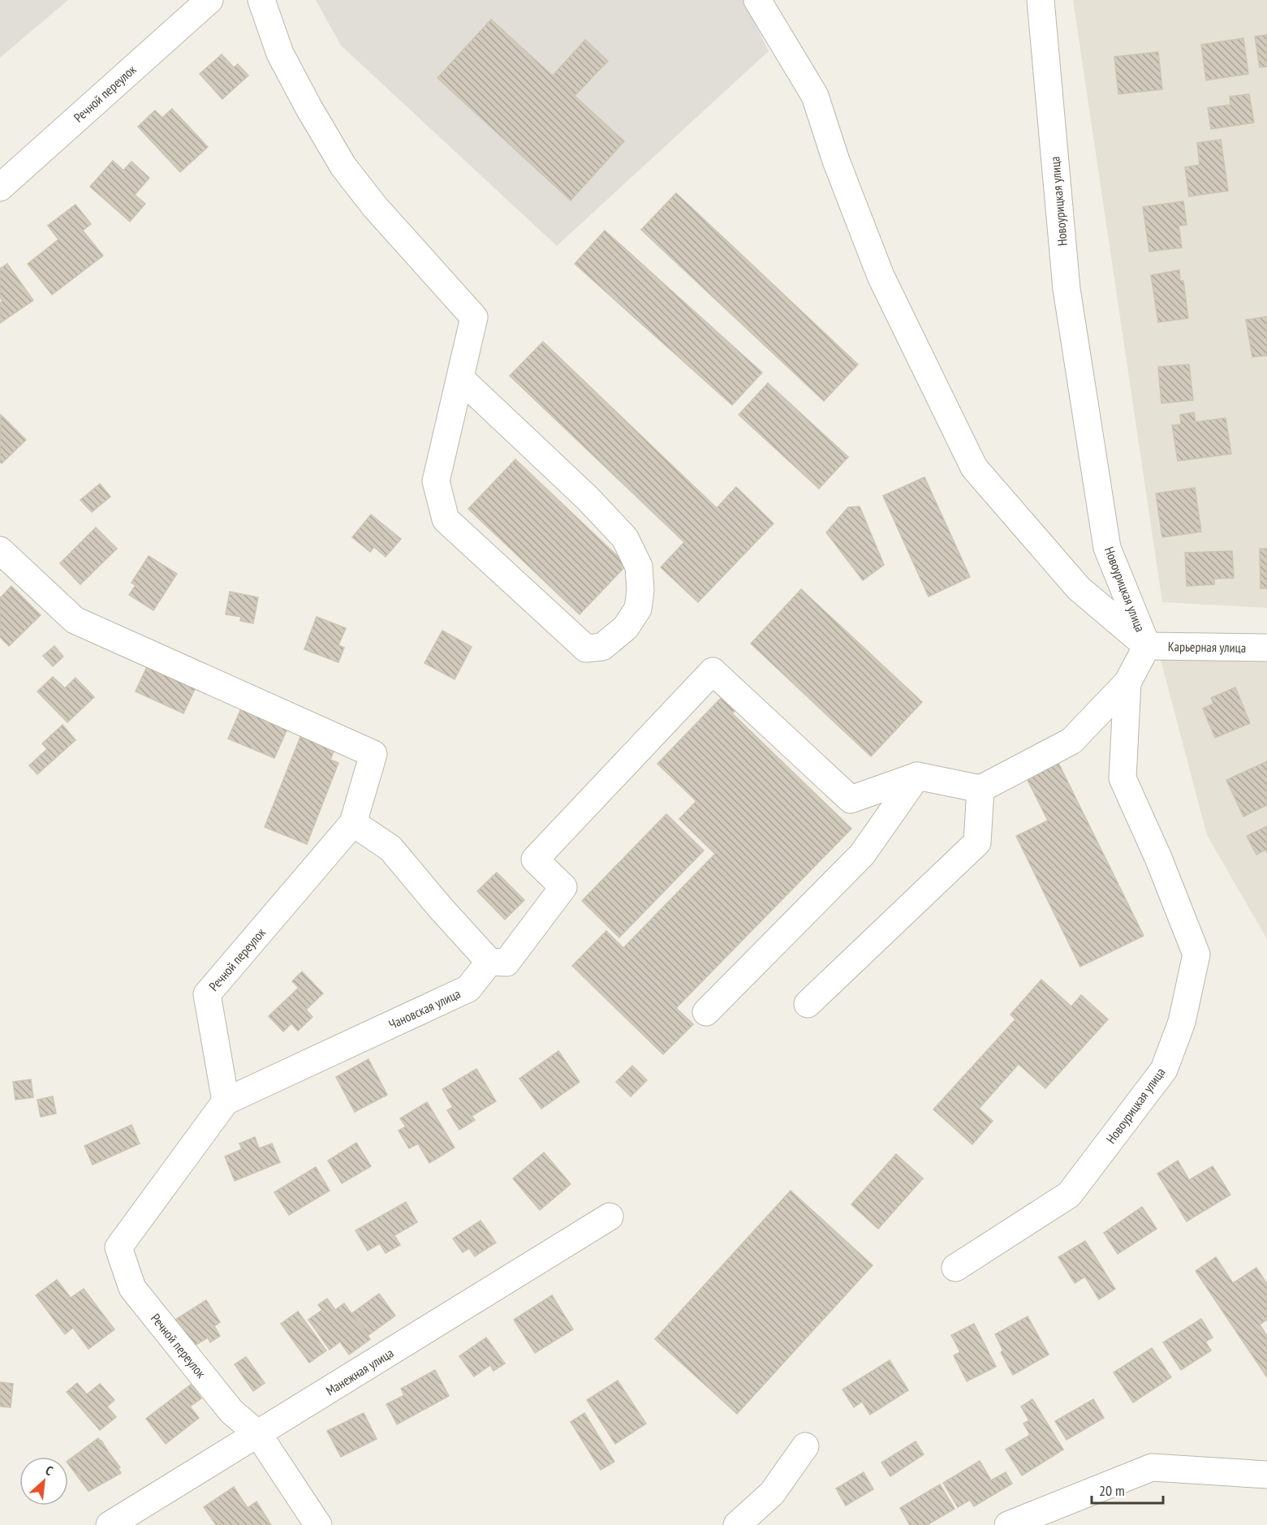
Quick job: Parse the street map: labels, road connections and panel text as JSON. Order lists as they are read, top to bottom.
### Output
{
  "streets": {
    "street": [
      "Речной переулок",
      "Новоурицкая улица",
      "Карьерная улица",
      "Чановская улица",
      "Манежная улица"
    ]
  },
  "crossings": [
    ["Речной переулок", "Чановская улица"],
    ["Речной переулок", "Манежная улица"],
    ["Новоурицкая улица", "Карьерная улица"]
  ],
  "scale_bar": "20 m",
  "north": "top right"
}
